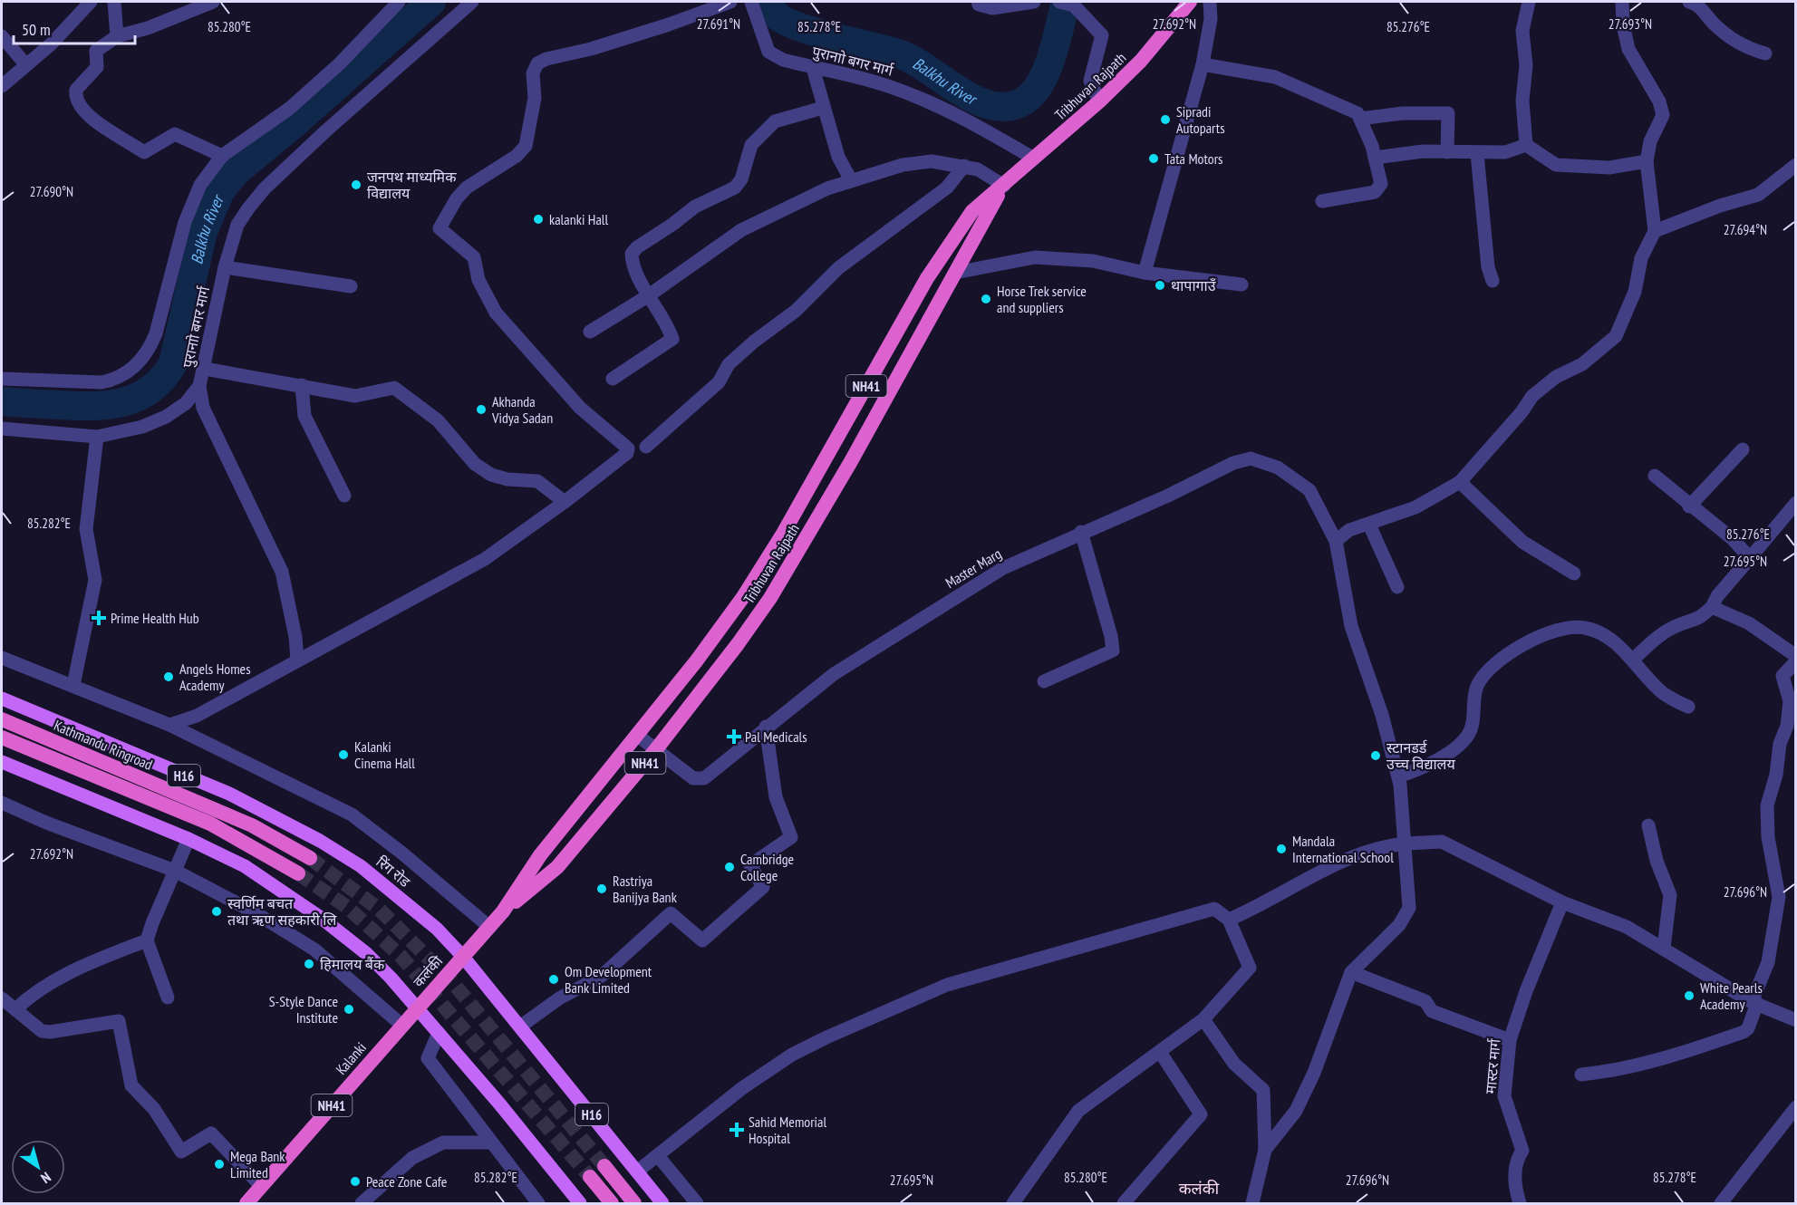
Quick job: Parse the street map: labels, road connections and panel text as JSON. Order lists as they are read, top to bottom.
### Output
{
  "streets": {
    "highway": [
      "Tribhuvan Rajpath",
      "NH41",
      "Kathmandu Ringroad",
      "कलंकी",
      "Kalanki"
    ],
    "main road": ["H16", "रिंग रोड"],
    "street": ["पुरानाो बगर मार्ग", "Master Marg", "मास्टर मार्ग"]
  },
  "crossings": [
    ["पुरानाो बगर मार्ग", "Tribhuvan Rajpath"],
    ["Tribhuvan Rajpath", "Master Marg"],
    ["Tribhuvan Rajpath", "रिंग रोड"],
    ["Tribhuvan Rajpath", "कलंकी"],
    ["रिंग रोड", "कलंकी"],
    ["कलंकी", "Kalanki"]
  ],
  "districts": ["कलंकी"],
  "water": ["Balkhu River"],
  "places": {
    "other": [
      "Sipradi Autoparts",
      "Tata Motors",
      "जनपथ माध्यमिक विद्यालय",
      "kalanki Hall",
      "थापागाउँ",
      "Horse Trek service and suppliers",
      "Akhanda Vidya Sadan",
      "Angels Homes Academy",
      "Kalanki Cinema Hall",
      "स्टानडर्ड उच्च विद्यालय",
      "Mandala International School",
      "Cambridge College",
      "Rastriya Banijya Bank",
      "स्वर्णिम बचत तथा ऋण सहकारी लि",
      "हिमालय बैंक",
      "Om Development Bank Limited",
      "White Pearls Academy",
      "S-Style Dance Institute",
      "Mega Bank Limited",
      "Peace Zone Cafe"
    ],
    "health": ["Prime Health Hub", "Pal Medicals", "Sahid Memorial Hospital"]
  },
  "scale_bar": "50 m",
  "north": "bottom right",
  "coordinates": [
    "27.691°N",
    "27.692°N",
    "27.693°N",
    "85.280°E",
    "85.278°E",
    "85.276°E",
    "27.690°N",
    "27.694°N",
    "85.282°E",
    "27.695°N",
    "27.696°N"
  ]
}
